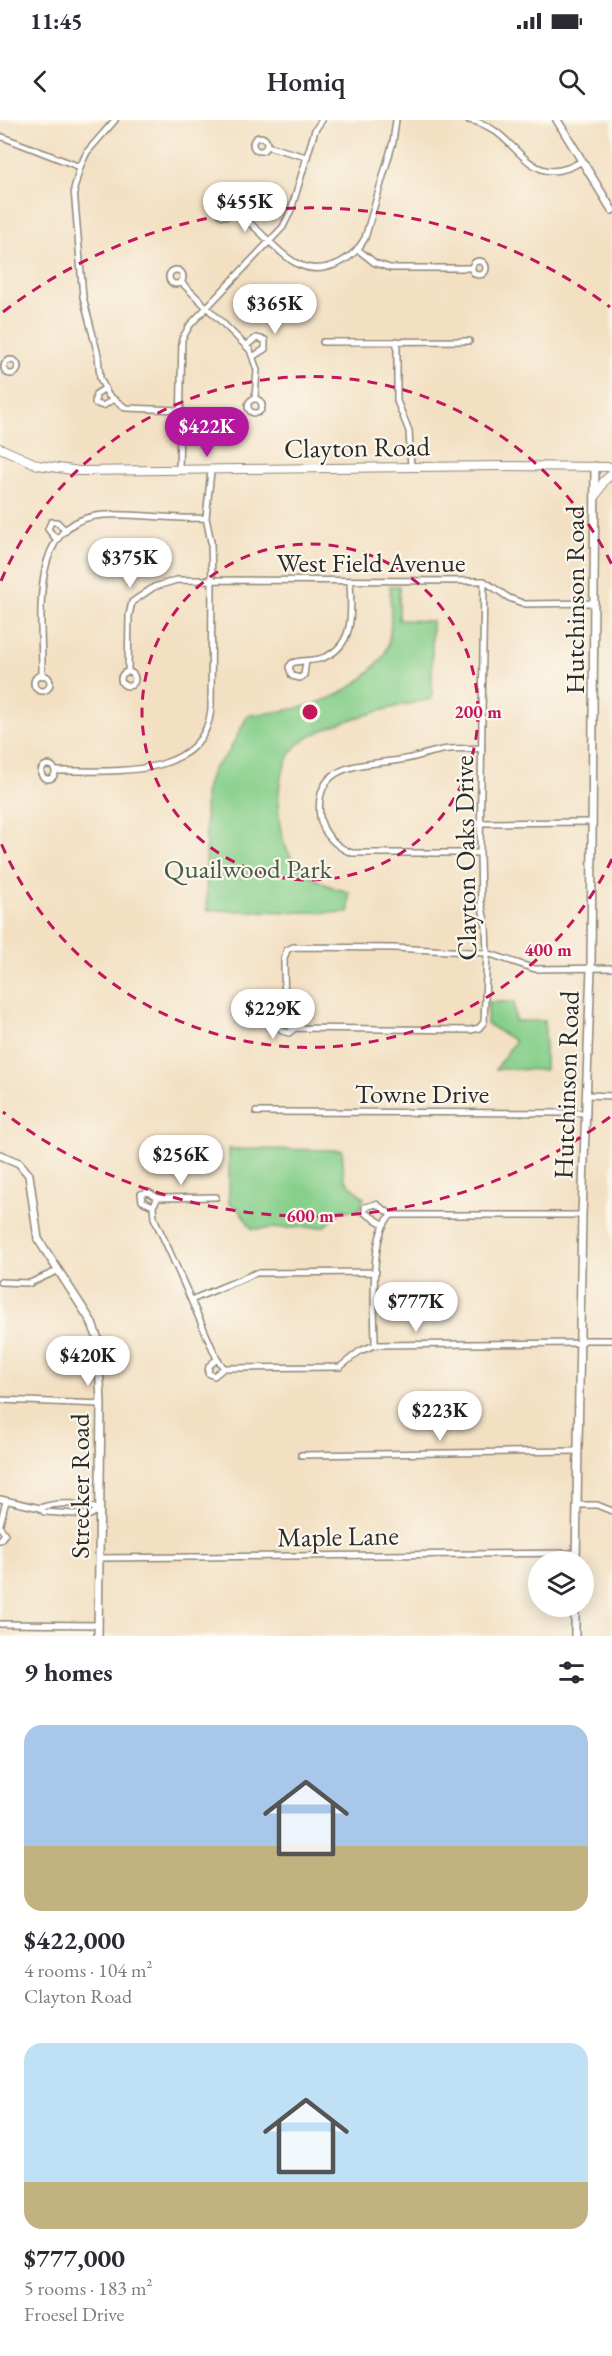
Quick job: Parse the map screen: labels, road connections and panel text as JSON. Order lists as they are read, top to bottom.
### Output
{
  "streets": {
    "main road": ["Clayton Road"],
    "street": [
      "West Field Avenue",
      "Hutchinson Road",
      "Clayton Oaks Drive",
      "Towne Drive",
      "Strecker Road",
      "Maple Lane"
    ]
  },
  "crossings": [
    ["Clayton Road", "Hutchinson Road"],
    ["West Field Avenue", "Hutchinson Road"],
    ["West Field Avenue", "Clayton Oaks Drive"],
    ["Hutchinson Road", "Towne Drive"],
    ["Strecker Road", "Maple Lane"]
  ],
  "parks": ["Quailwood Park"],
  "page": {
    "status": "11:45",
    "header": "Homiq",
    "price": [
      "$455K",
      "$365K",
      "$422K",
      "$375K",
      "$229K",
      "$256K",
      "$777K",
      "$420K",
      "$223K"
    ],
    "heading": "9 homes",
    "list": [
      {
        "name": "$422,000",
        "note": "4 rooms · 104 m² · Clayton Road"
      },
      {
        "name": "$777,000",
        "note": "5 rooms · 183 m² · Froesel Drive"
      }
    ]
  },
  "rings": ["200 m", "400 m", "600 m"]
}
